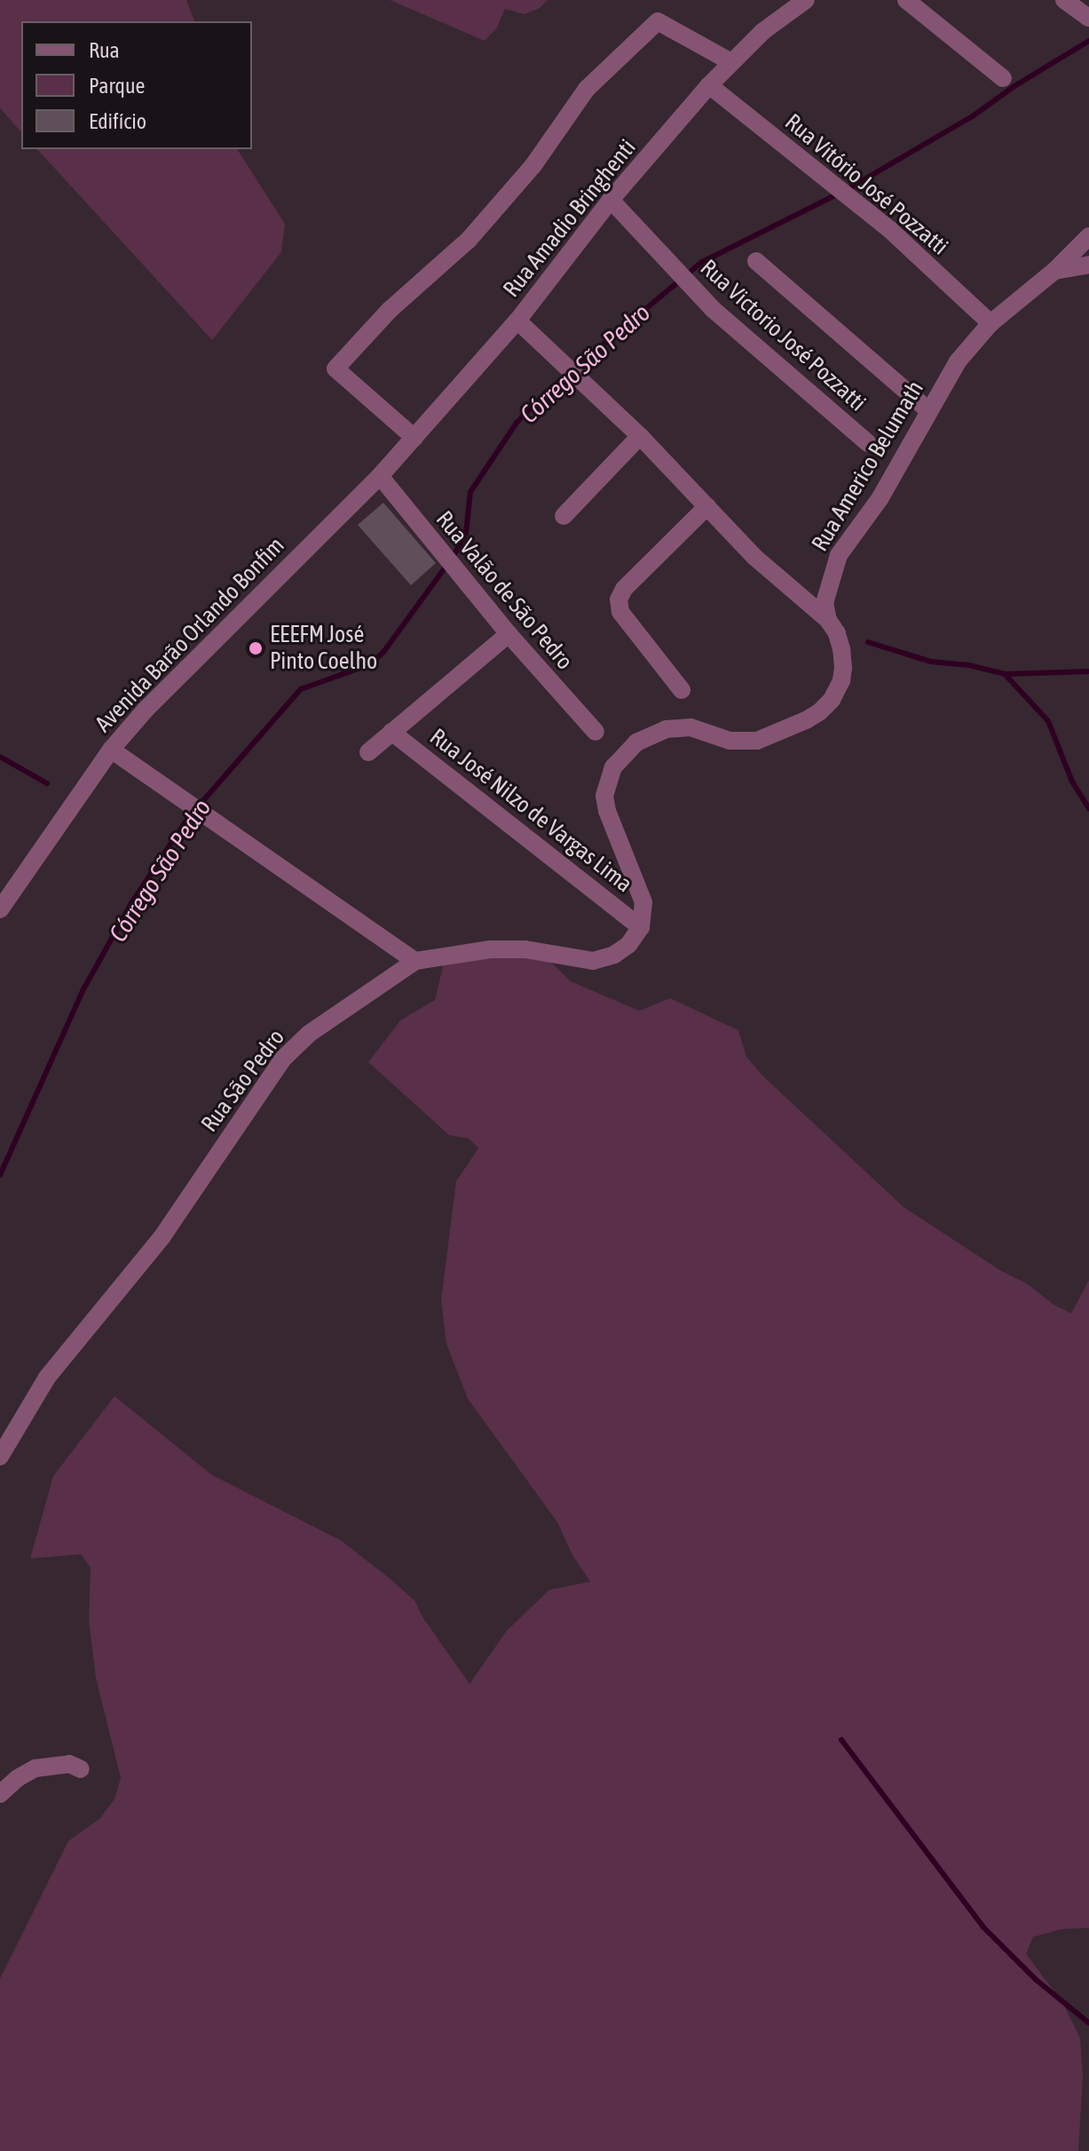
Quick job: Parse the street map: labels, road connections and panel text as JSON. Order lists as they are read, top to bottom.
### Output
{
  "streets": {
    "street": [
      "Rua Vitório José Pozzatti",
      "Rua Amadio Bringhenti",
      "Rua Victorio José Pozzatti",
      "Rua Americo Belumath",
      "Rua Valão de São Pedro",
      "Avenida Barão Orlando Bonfim",
      "Rua José Nilzo de Vargas Lima",
      "Rua São Pedro"
    ]
  },
  "crossings": [
    ["Rua Vitório José Pozzatti", "Rua Amadio Bringhenti"],
    ["Rua Vitório José Pozzatti", "Rua Americo Belumath"],
    ["Rua Amadio Bringhenti", "Rua Victorio José Pozzatti"],
    ["Rua Amadio Bringhenti", "Rua Valão de São Pedro"],
    ["Rua Amadio Bringhenti", "Avenida Barão Orlando Bonfim"],
    ["Rua Americo Belumath", "Rua José Nilzo de Vargas Lima"],
    ["Rua Americo Belumath", "Rua São Pedro"],
    ["Rua Valão de São Pedro", "Avenida Barão Orlando Bonfim"],
    ["Rua José Nilzo de Vargas Lima", "Rua São Pedro"]
  ],
  "water": ["Córrego São Pedro"],
  "places": ["EEEFM José Pinto Coelho"],
  "legend": ["Rua", "Parque", "Edifício"]
}
